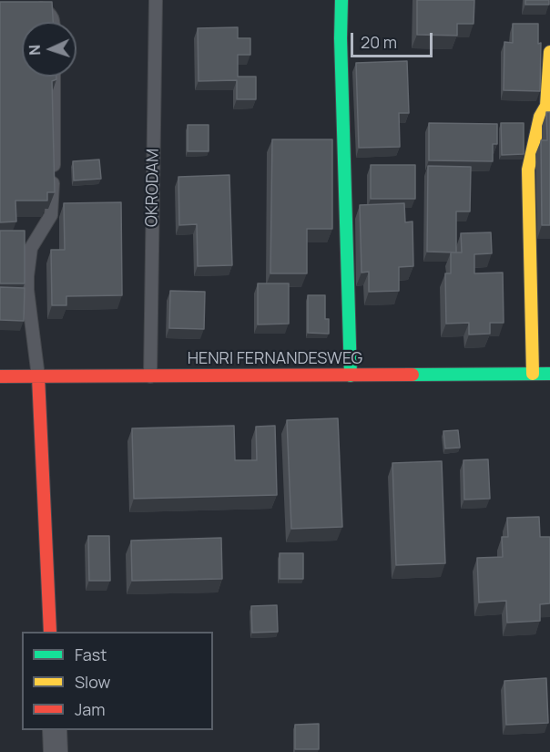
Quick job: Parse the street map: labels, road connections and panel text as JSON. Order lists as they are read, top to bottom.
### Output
{
  "streets": {
    "street": ["HENRI FERNANDESWEG"],
    "lane": ["OKRODAM"]
  },
  "crossings": [
    ["OKRODAM", "HENRI FERNANDESWEG"]
  ],
  "legend": ["Fast", "Slow", "Jam"],
  "scale_bar": "20 m",
  "north": "left"
}
